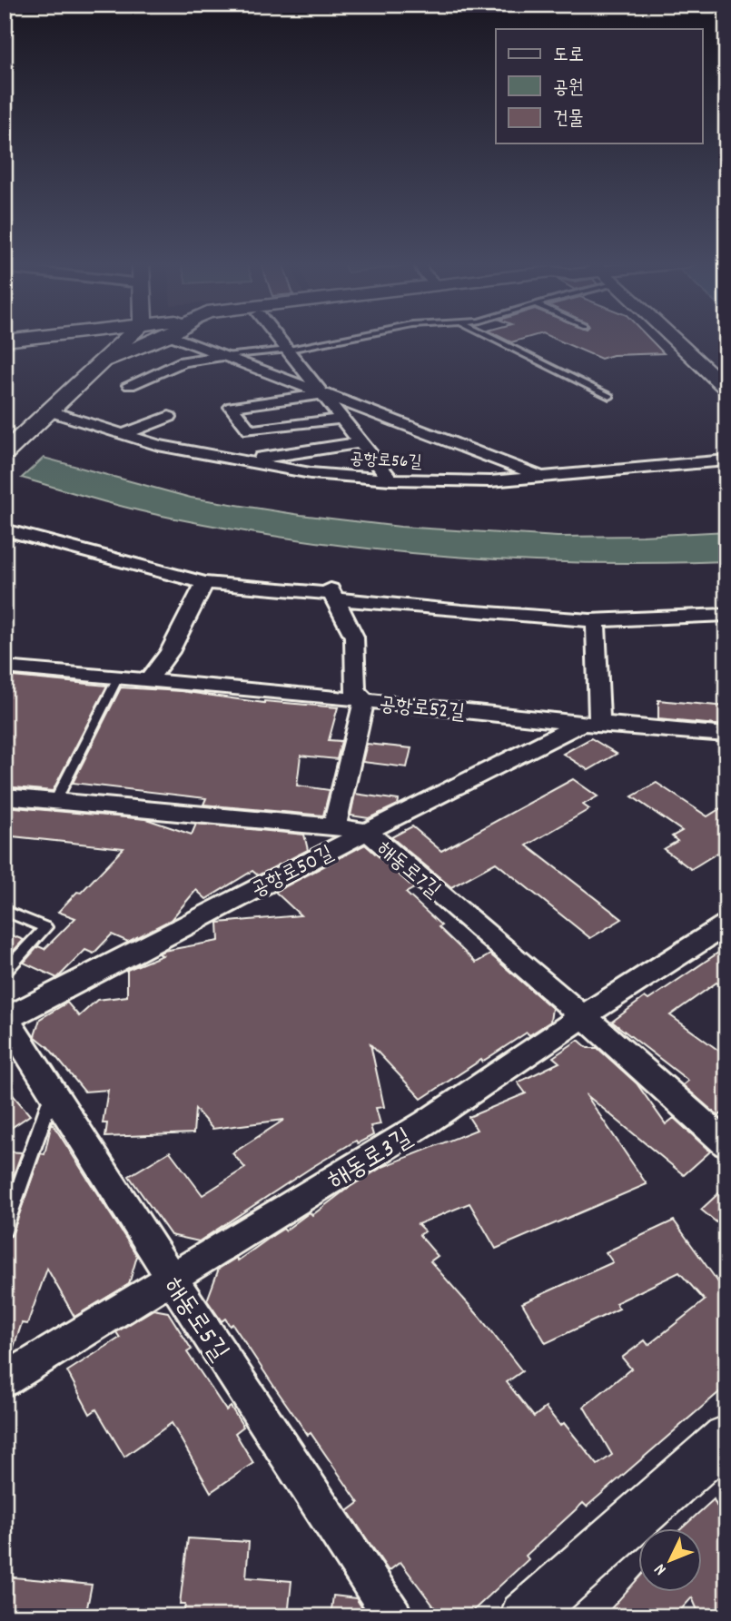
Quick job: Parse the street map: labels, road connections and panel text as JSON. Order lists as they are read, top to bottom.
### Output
{
  "streets": {
    "street": [
      "공항로56길",
      "공항로52길",
      "해동로7길",
      "공항로50길",
      "해동로3길",
      "해동로5길"
    ]
  },
  "crossings": [
    ["공항로52길", "공항로50길"],
    ["해동로7길", "공항로50길"],
    ["해동로7길", "해동로3길"],
    ["공항로50길", "해동로5길"],
    ["해동로3길", "해동로5길"]
  ],
  "legend": ["도로", "공원", "건물"],
  "north": "bottom left"
}
